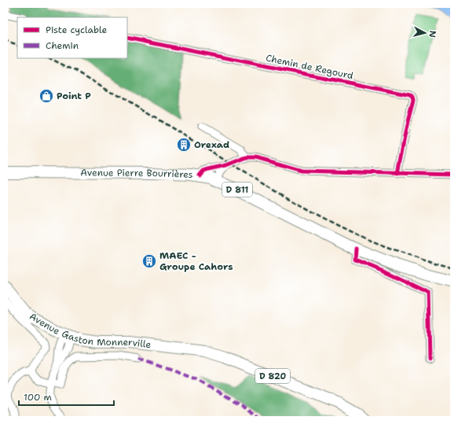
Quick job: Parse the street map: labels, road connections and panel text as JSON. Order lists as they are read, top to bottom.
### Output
{
  "streets": {
    "main road": [
      "Avenue Pierre Bourrières",
      "D 811",
      "Avenue Gaston Monnerville",
      "D 820"
    ],
    "street": ["Chemin de Regourd"]
  },
  "places": {
    "shop": ["Point P"],
    "building": ["Orexad", "MAEC - Groupe Cahors"]
  },
  "legend": ["Piste cyclable", "Chemin"],
  "scale_bar": "100 m",
  "north": "right"
}
